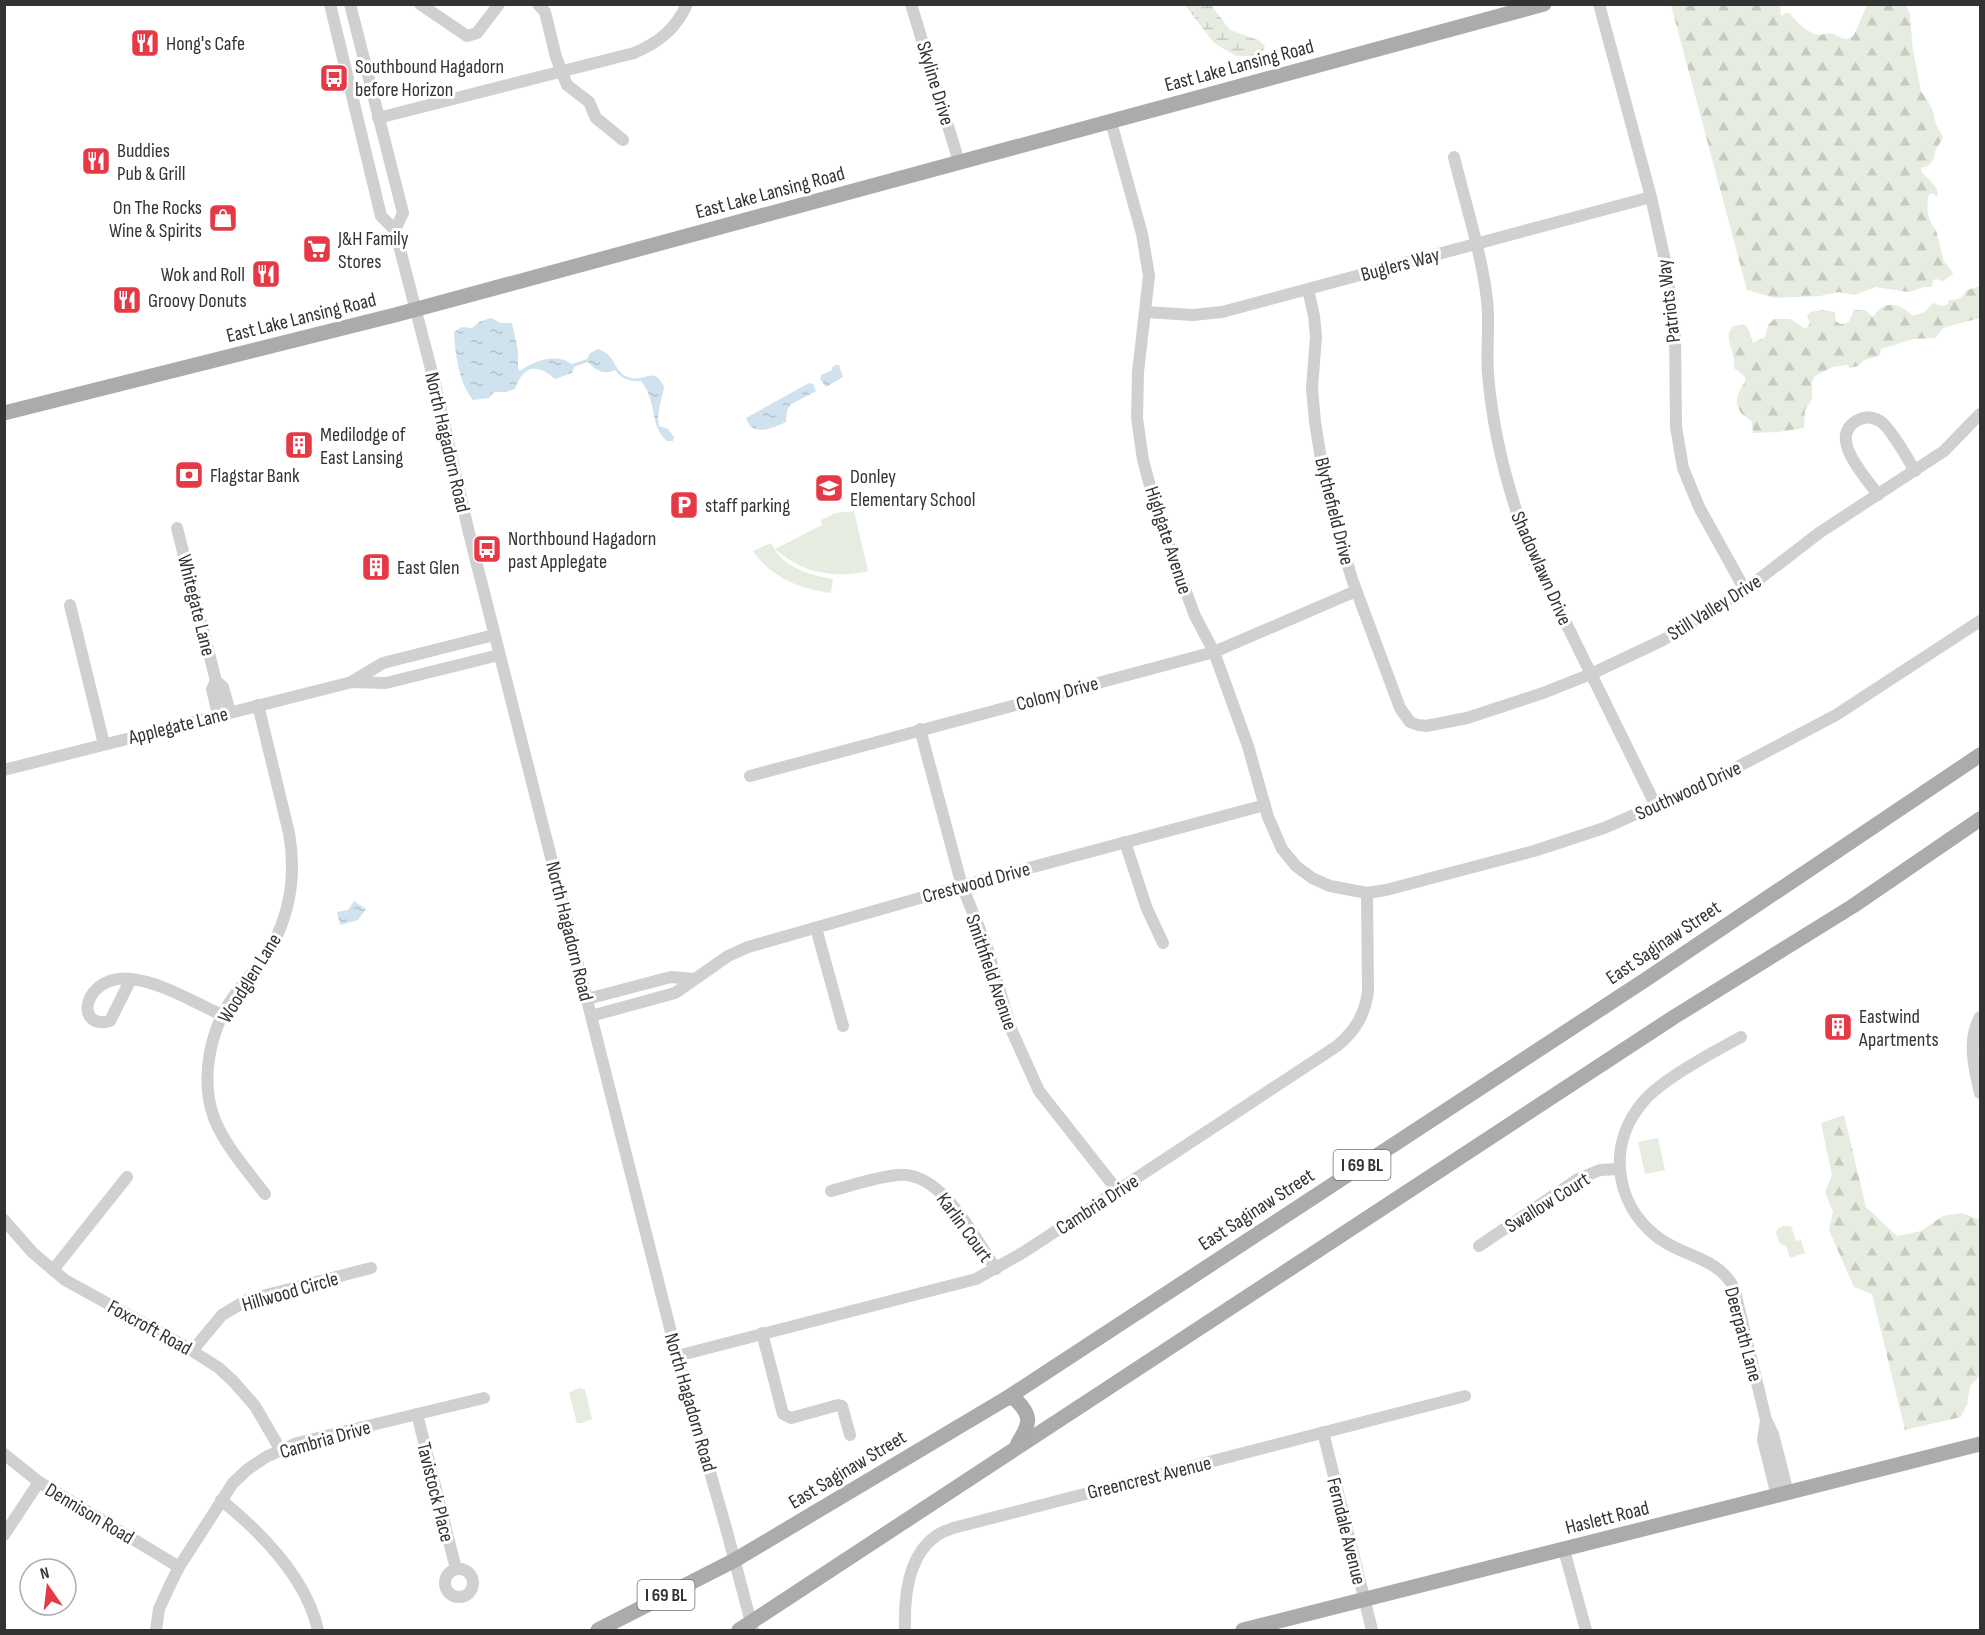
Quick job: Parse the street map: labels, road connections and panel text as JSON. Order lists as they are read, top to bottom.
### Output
{
  "streets": {
    "main road": [
      "East Lake Lansing Road",
      "East Saginaw Street",
      "I 69 BL",
      "Haslett Road"
    ],
    "street": [
      "Skyline Drive",
      "Buglers Way",
      "Patriots Way",
      "North Hagadorn Road",
      "Blythefield Drive",
      "Highgate Avenue",
      "Shadowlawn Drive",
      "Whitegate Lane",
      "Still Valley Drive",
      "Colony Drive",
      "Applegate Lane",
      "Southwood Drive",
      "Crestwood Drive",
      "Smithfield Avenue",
      "Woodglen Lane",
      "Swallow Court",
      "Cambria Drive",
      "Karlin Court",
      "Hillwood Circle",
      "Foxcroft Road",
      "Deerpath Lane",
      "Greencrest Avenue",
      "Tavistock Place",
      "Dennison Road",
      "Ferndale Avenue"
    ]
  },
  "crossings": [
    ["East Lake Lansing Road", "Skyline Drive"],
    ["East Lake Lansing Road", "North Hagadorn Road"],
    ["East Lake Lansing Road", "Highgate Avenue"],
    ["Buglers Way", "Patriots Way"],
    ["Buglers Way", "Blythefield Drive"],
    ["Buglers Way", "Highgate Avenue"],
    ["Buglers Way", "Shadowlawn Drive"],
    ["Patriots Way", "Still Valley Drive"],
    ["North Hagadorn Road", "Applegate Lane"],
    ["North Hagadorn Road", "Crestwood Drive"],
    ["North Hagadorn Road", "East Saginaw Street"],
    ["North Hagadorn Road", "I 69 BL"],
    ["North Hagadorn Road", "Cambria Drive"],
    ["Blythefield Drive", "Still Valley Drive"],
    ["Blythefield Drive", "Colony Drive"],
    ["Highgate Avenue", "Colony Drive"],
    ["Highgate Avenue", "Southwood Drive"],
    ["Highgate Avenue", "Crestwood Drive"],
    ["Highgate Avenue", "Cambria Drive"],
    ["Shadowlawn Drive", "Still Valley Drive"],
    ["Shadowlawn Drive", "Southwood Drive"],
    ["Whitegate Lane", "Applegate Lane"],
    ["Colony Drive", "Smithfield Avenue"],
    ["Applegate Lane", "Woodglen Lane"],
    ["Southwood Drive", "Cambria Drive"],
    ["Crestwood Drive", "Smithfield Avenue"],
    ["Smithfield Avenue", "Cambria Drive"],
    ["Swallow Court", "Deerpath Lane"],
    ["Cambria Drive", "Karlin Court"],
    ["Cambria Drive", "Foxcroft Road"],
    ["Cambria Drive", "Tavistock Place"],
    ["Cambria Drive", "Dennison Road"],
    ["Hillwood Circle", "Foxcroft Road"],
    ["Deerpath Lane", "Haslett Road"],
    ["Greencrest Avenue", "Ferndale Avenue"],
    ["Haslett Road", "Ferndale Avenue"]
  ],
  "places": {
    "restaurant": [
      "Hong's Cafe",
      "Buddies Pub & Grill",
      "Wok and Roll",
      "Groovy Donuts"
    ],
    "bus stop": ["Southbound Hagadorn before Horizon", "Northbound Hagadorn past Applegate"],
    "shop": ["On The Rocks Wine & Spirits"],
    "supermarket": ["J&H Family Stores"],
    "building": ["Medilodge of East Lansing", "East Glen", "Eastwind Apartments"],
    "bank": ["Flagstar Bank"],
    "school or university": ["Donley Elementary School"],
    "parking": ["staff parking"]
  },
  "north": "top"
}
